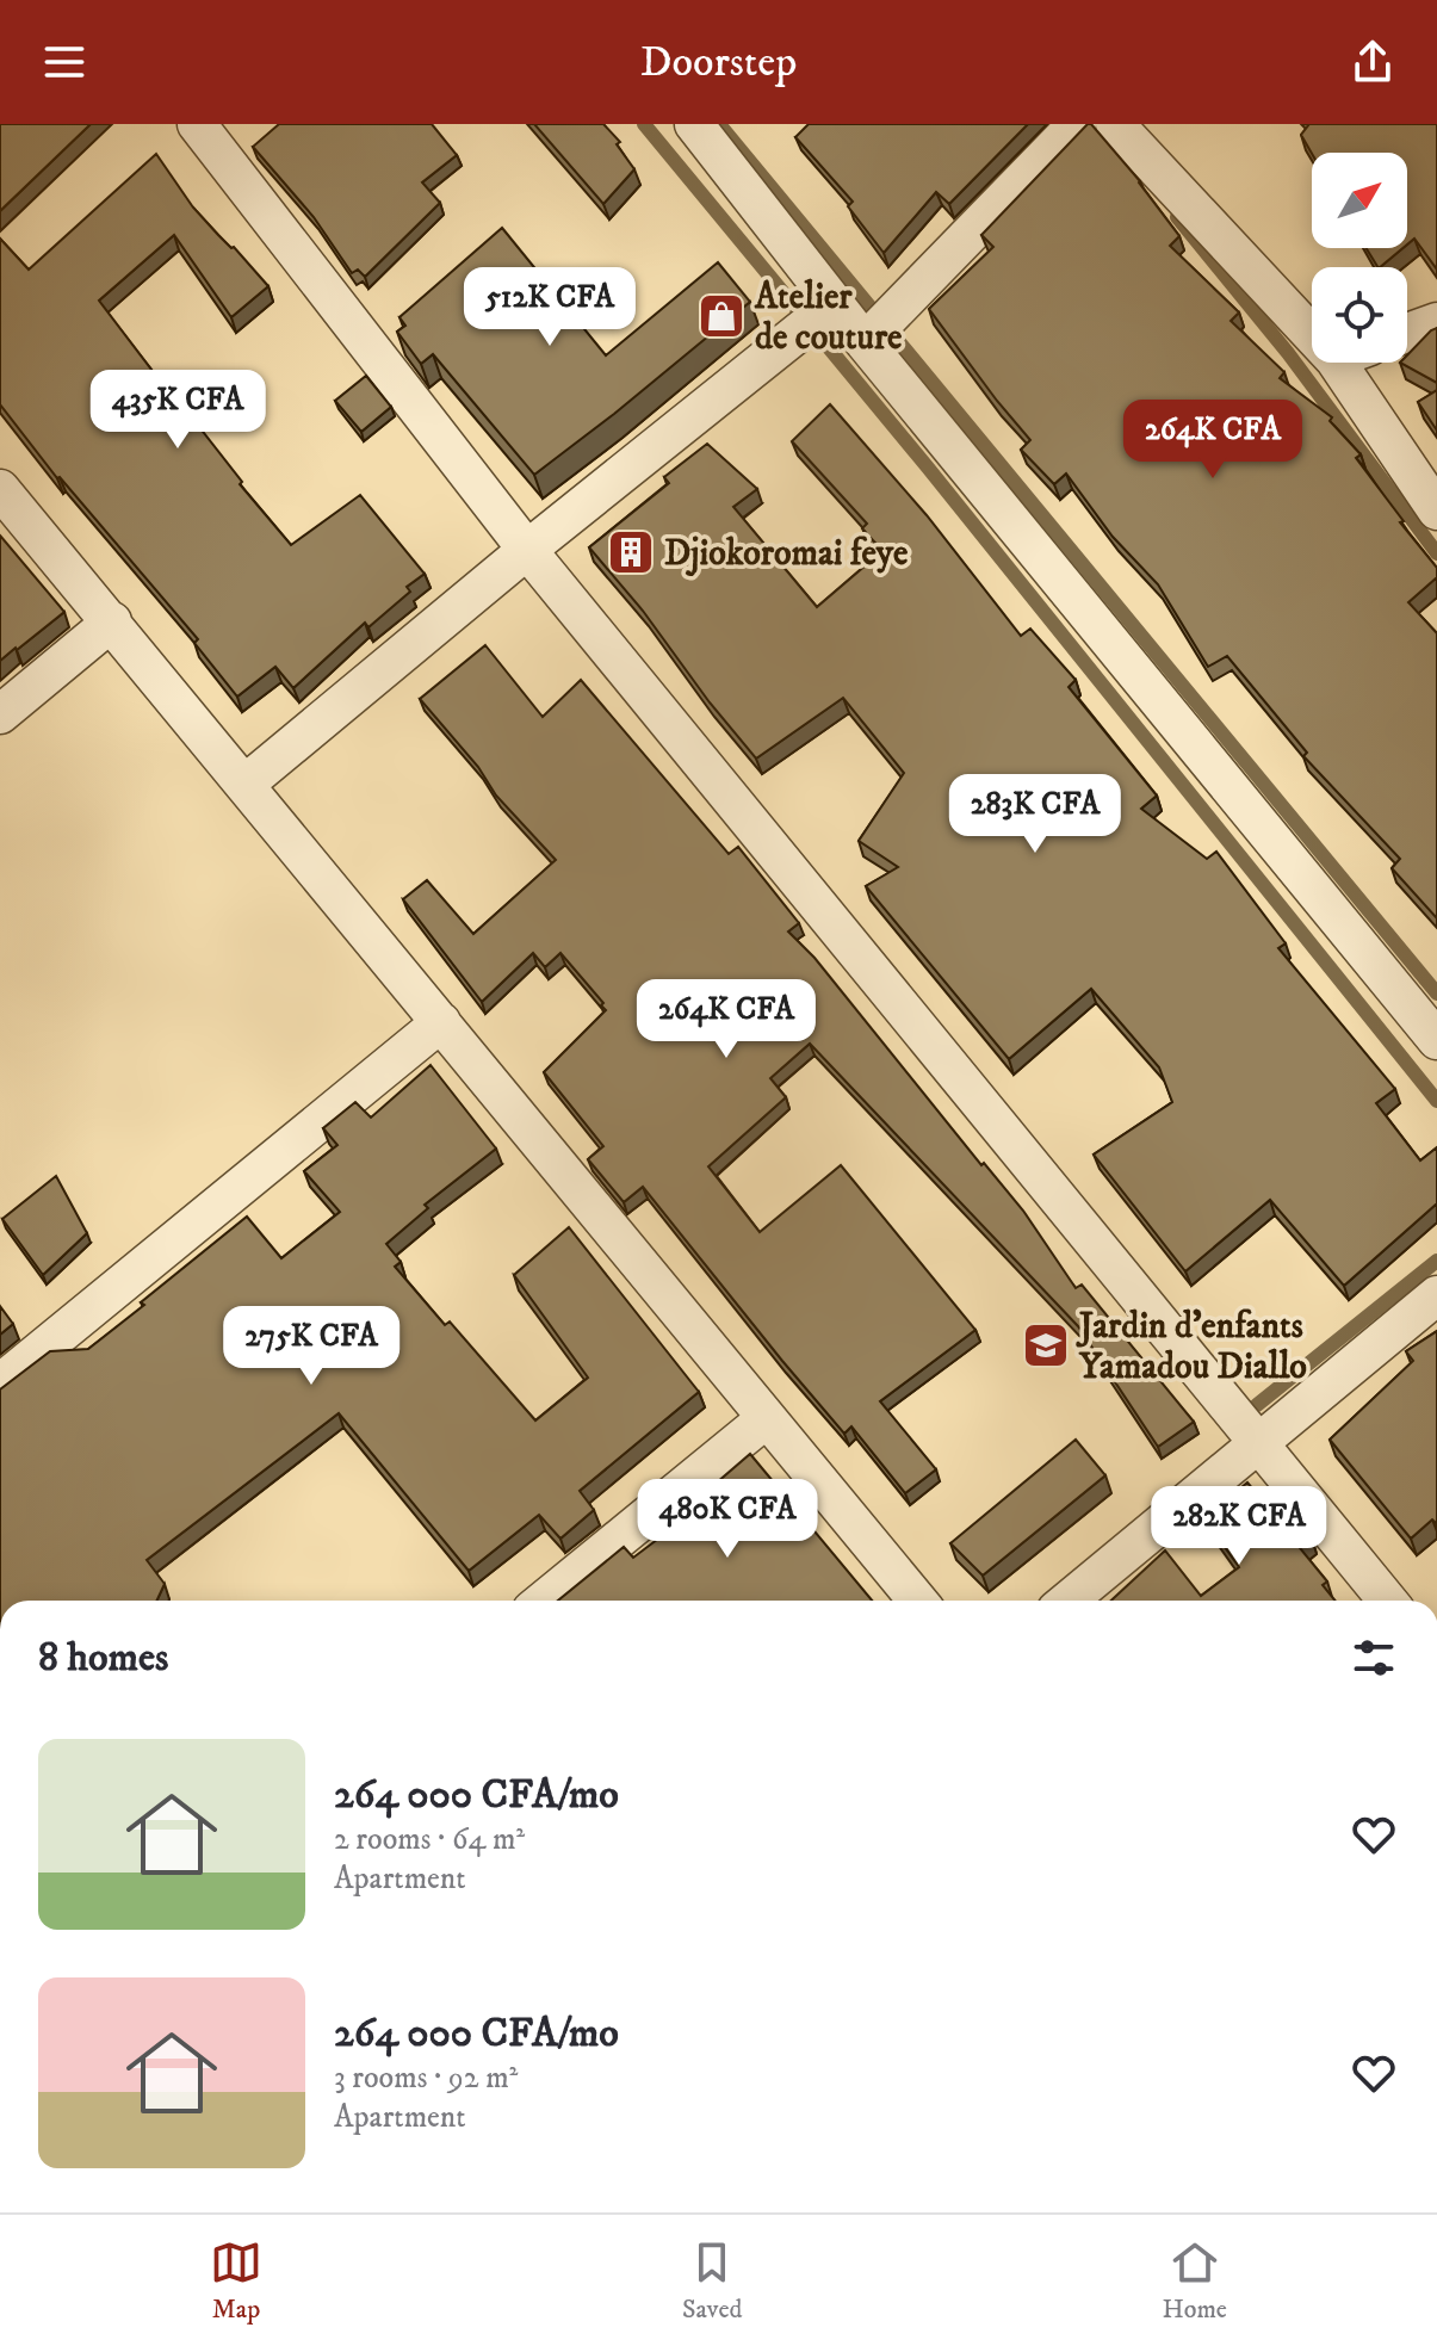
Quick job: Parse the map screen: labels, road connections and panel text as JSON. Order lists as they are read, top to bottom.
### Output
{
  "places": {
    "shop": ["Atelier de couture"],
    "building": ["Djiokoromai feye"],
    "school or university": ["Jardin d'enfants Yamadou Diallo"]
  },
  "north": "top right",
  "page": {
    "header": "Doorstep",
    "price": [
      "512K CFA",
      "435K CFA",
      "264K CFA",
      "283K CFA",
      "264K CFA",
      "275K CFA",
      "480K CFA",
      "282K CFA"
    ],
    "heading": "8 homes",
    "list": [
      {
        "name": "264 000 CFA/mo",
        "note": "2 rooms · 64 m² · Apartment"
      },
      {
        "name": "264 000 CFA/mo",
        "note": "3 rooms · 92 m² · Apartment"
      }
    ],
    "tabs": ["Map", "Saved", "Home"]
  }
}
